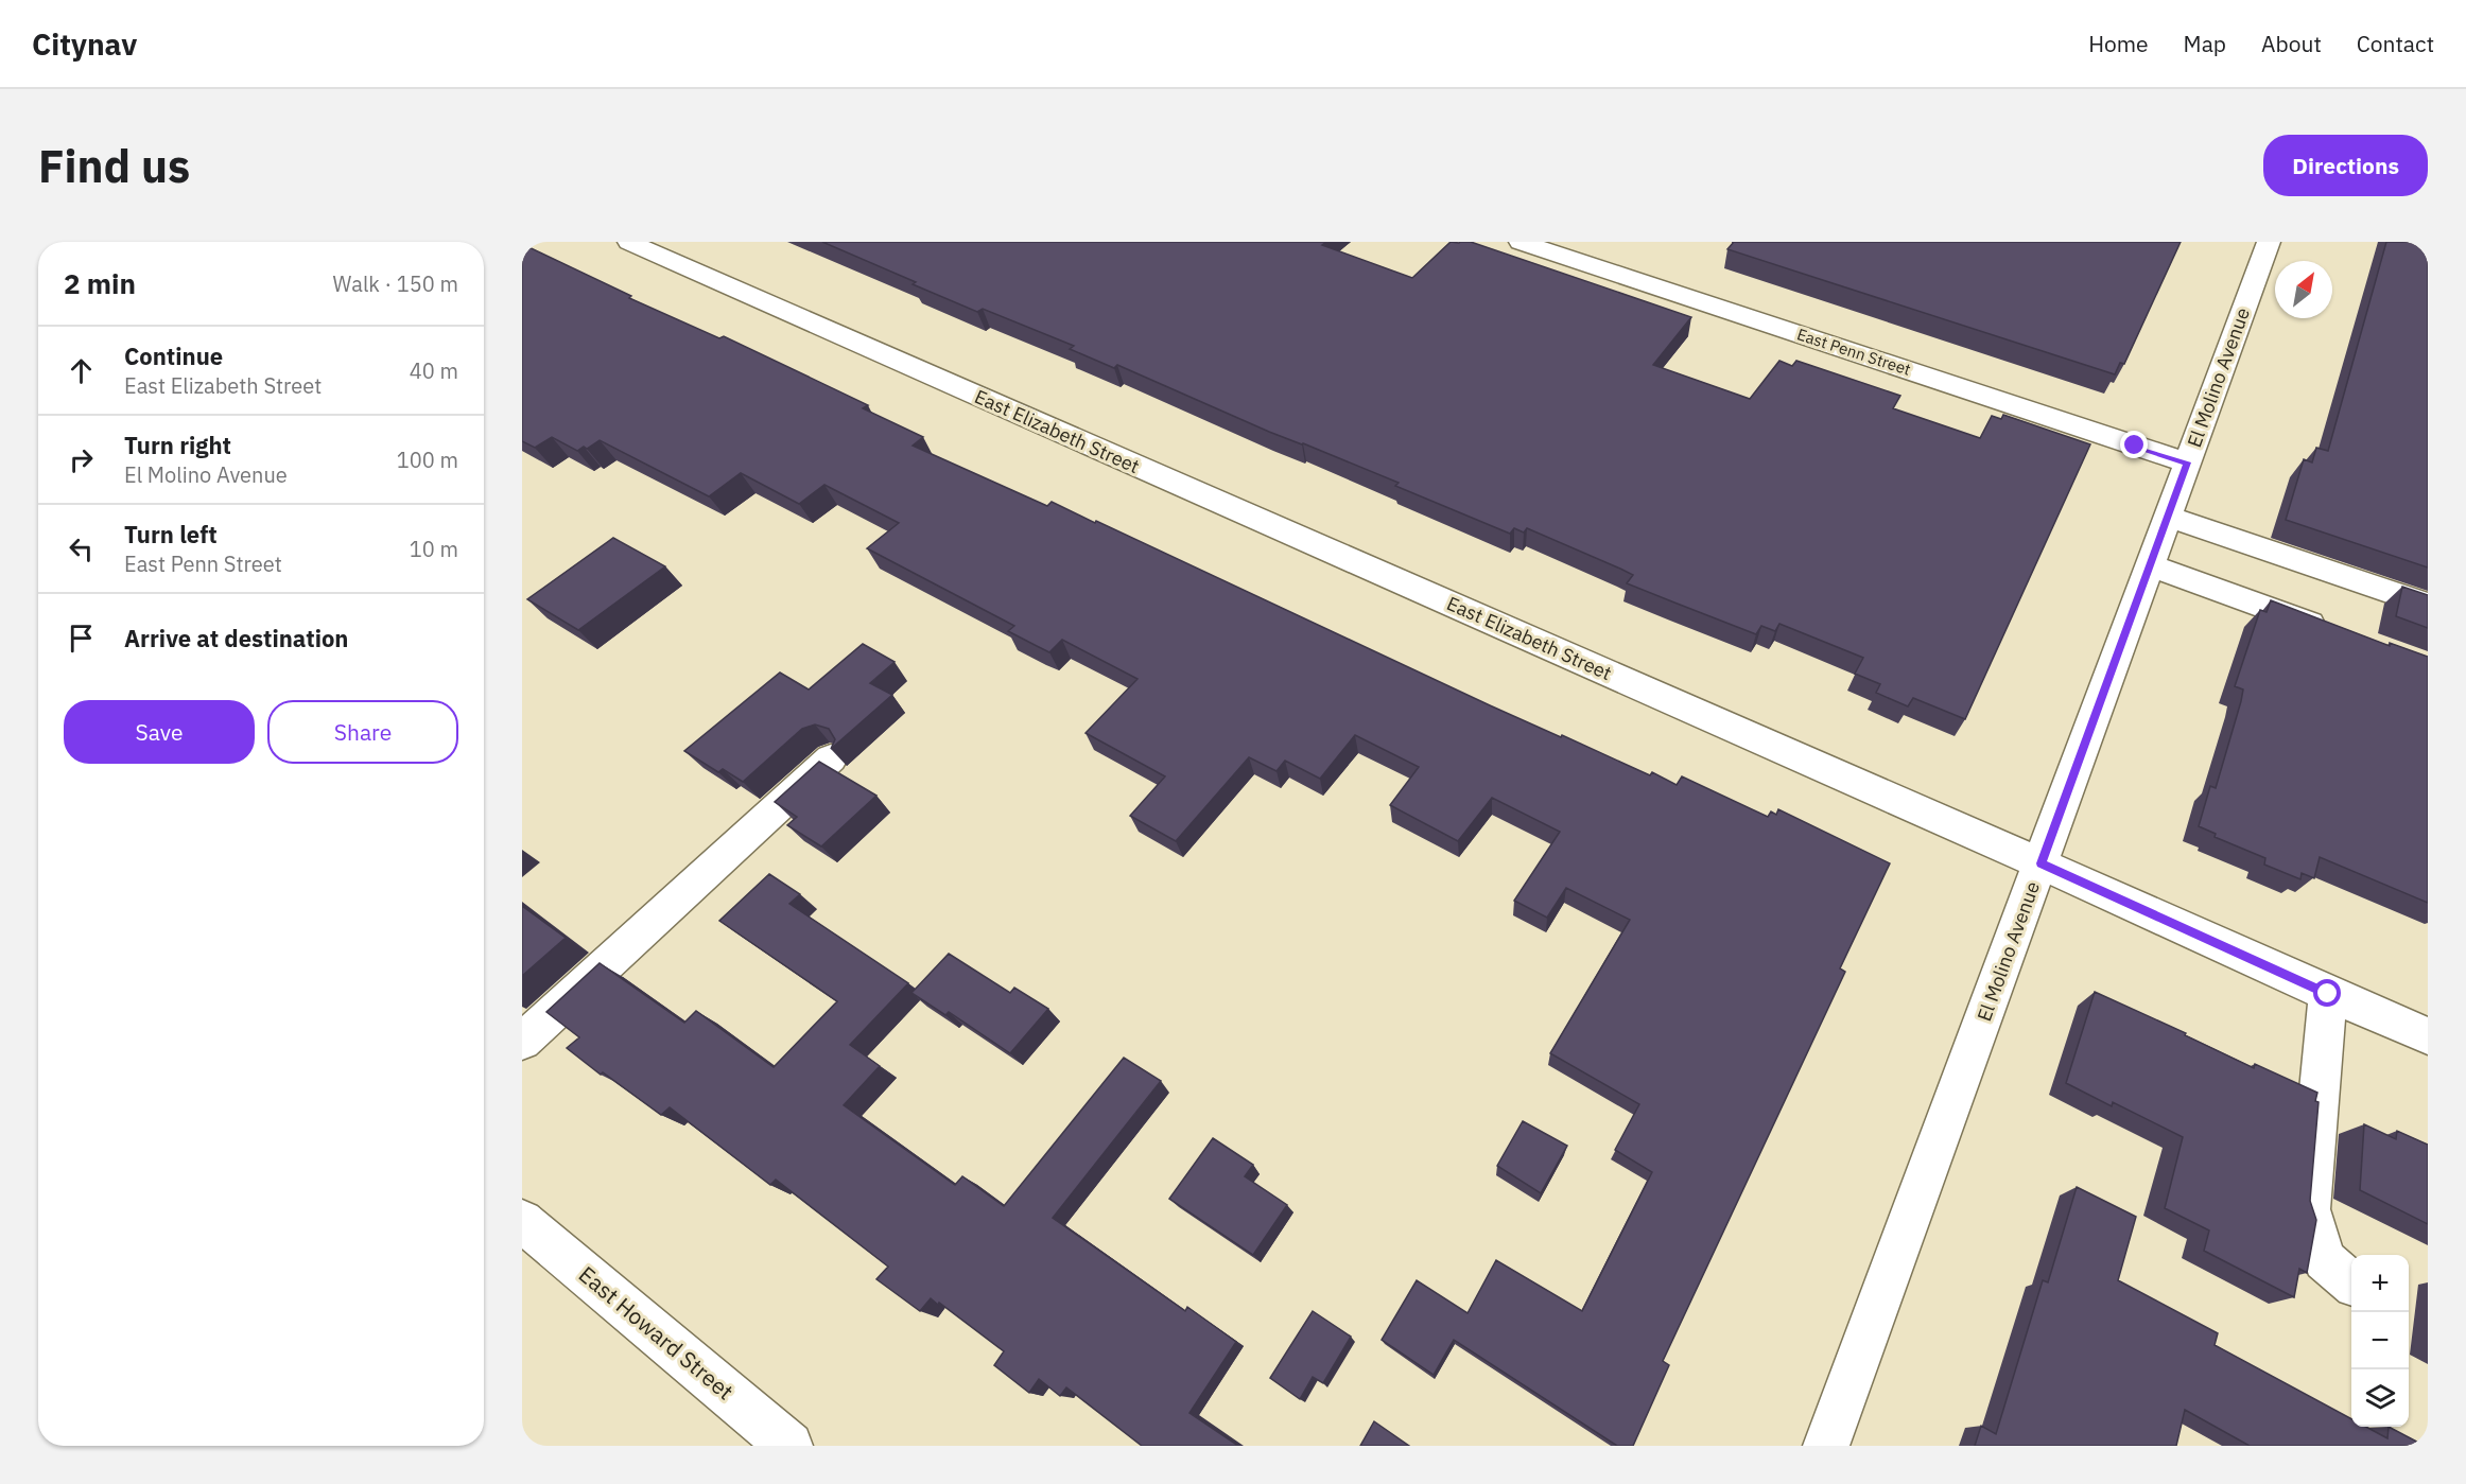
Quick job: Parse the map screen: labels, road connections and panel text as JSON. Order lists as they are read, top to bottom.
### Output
{
  "streets": {
    "street": [
      "East Penn Street",
      "El Molino Avenue",
      "East Elizabeth Street",
      "East Howard Street"
    ]
  },
  "crossings": [
    ["East Penn Street", "El Molino Avenue"],
    ["El Molino Avenue", "East Elizabeth Street"]
  ],
  "north": "top right",
  "page": {
    "header": "Citynav",
    "nav": [
      "Home",
      "Map",
      "About",
      "Contact"
    ],
    "buttons": [
      "Directions",
      ["Save", "Share"]
    ],
    "title": "Find us",
    "heading": ["2 min", "Walk · 150 m"],
    "list": [
      ["Continue", "East Elizabeth Street", "40 m"],
      ["Turn right", "El Molino Avenue", "100 m"],
      ["Turn left", "East Penn Street", "10 m"],
      "Arrive at destination"
    ],
    "map_buttons": ["+", "−"]
  }
}
